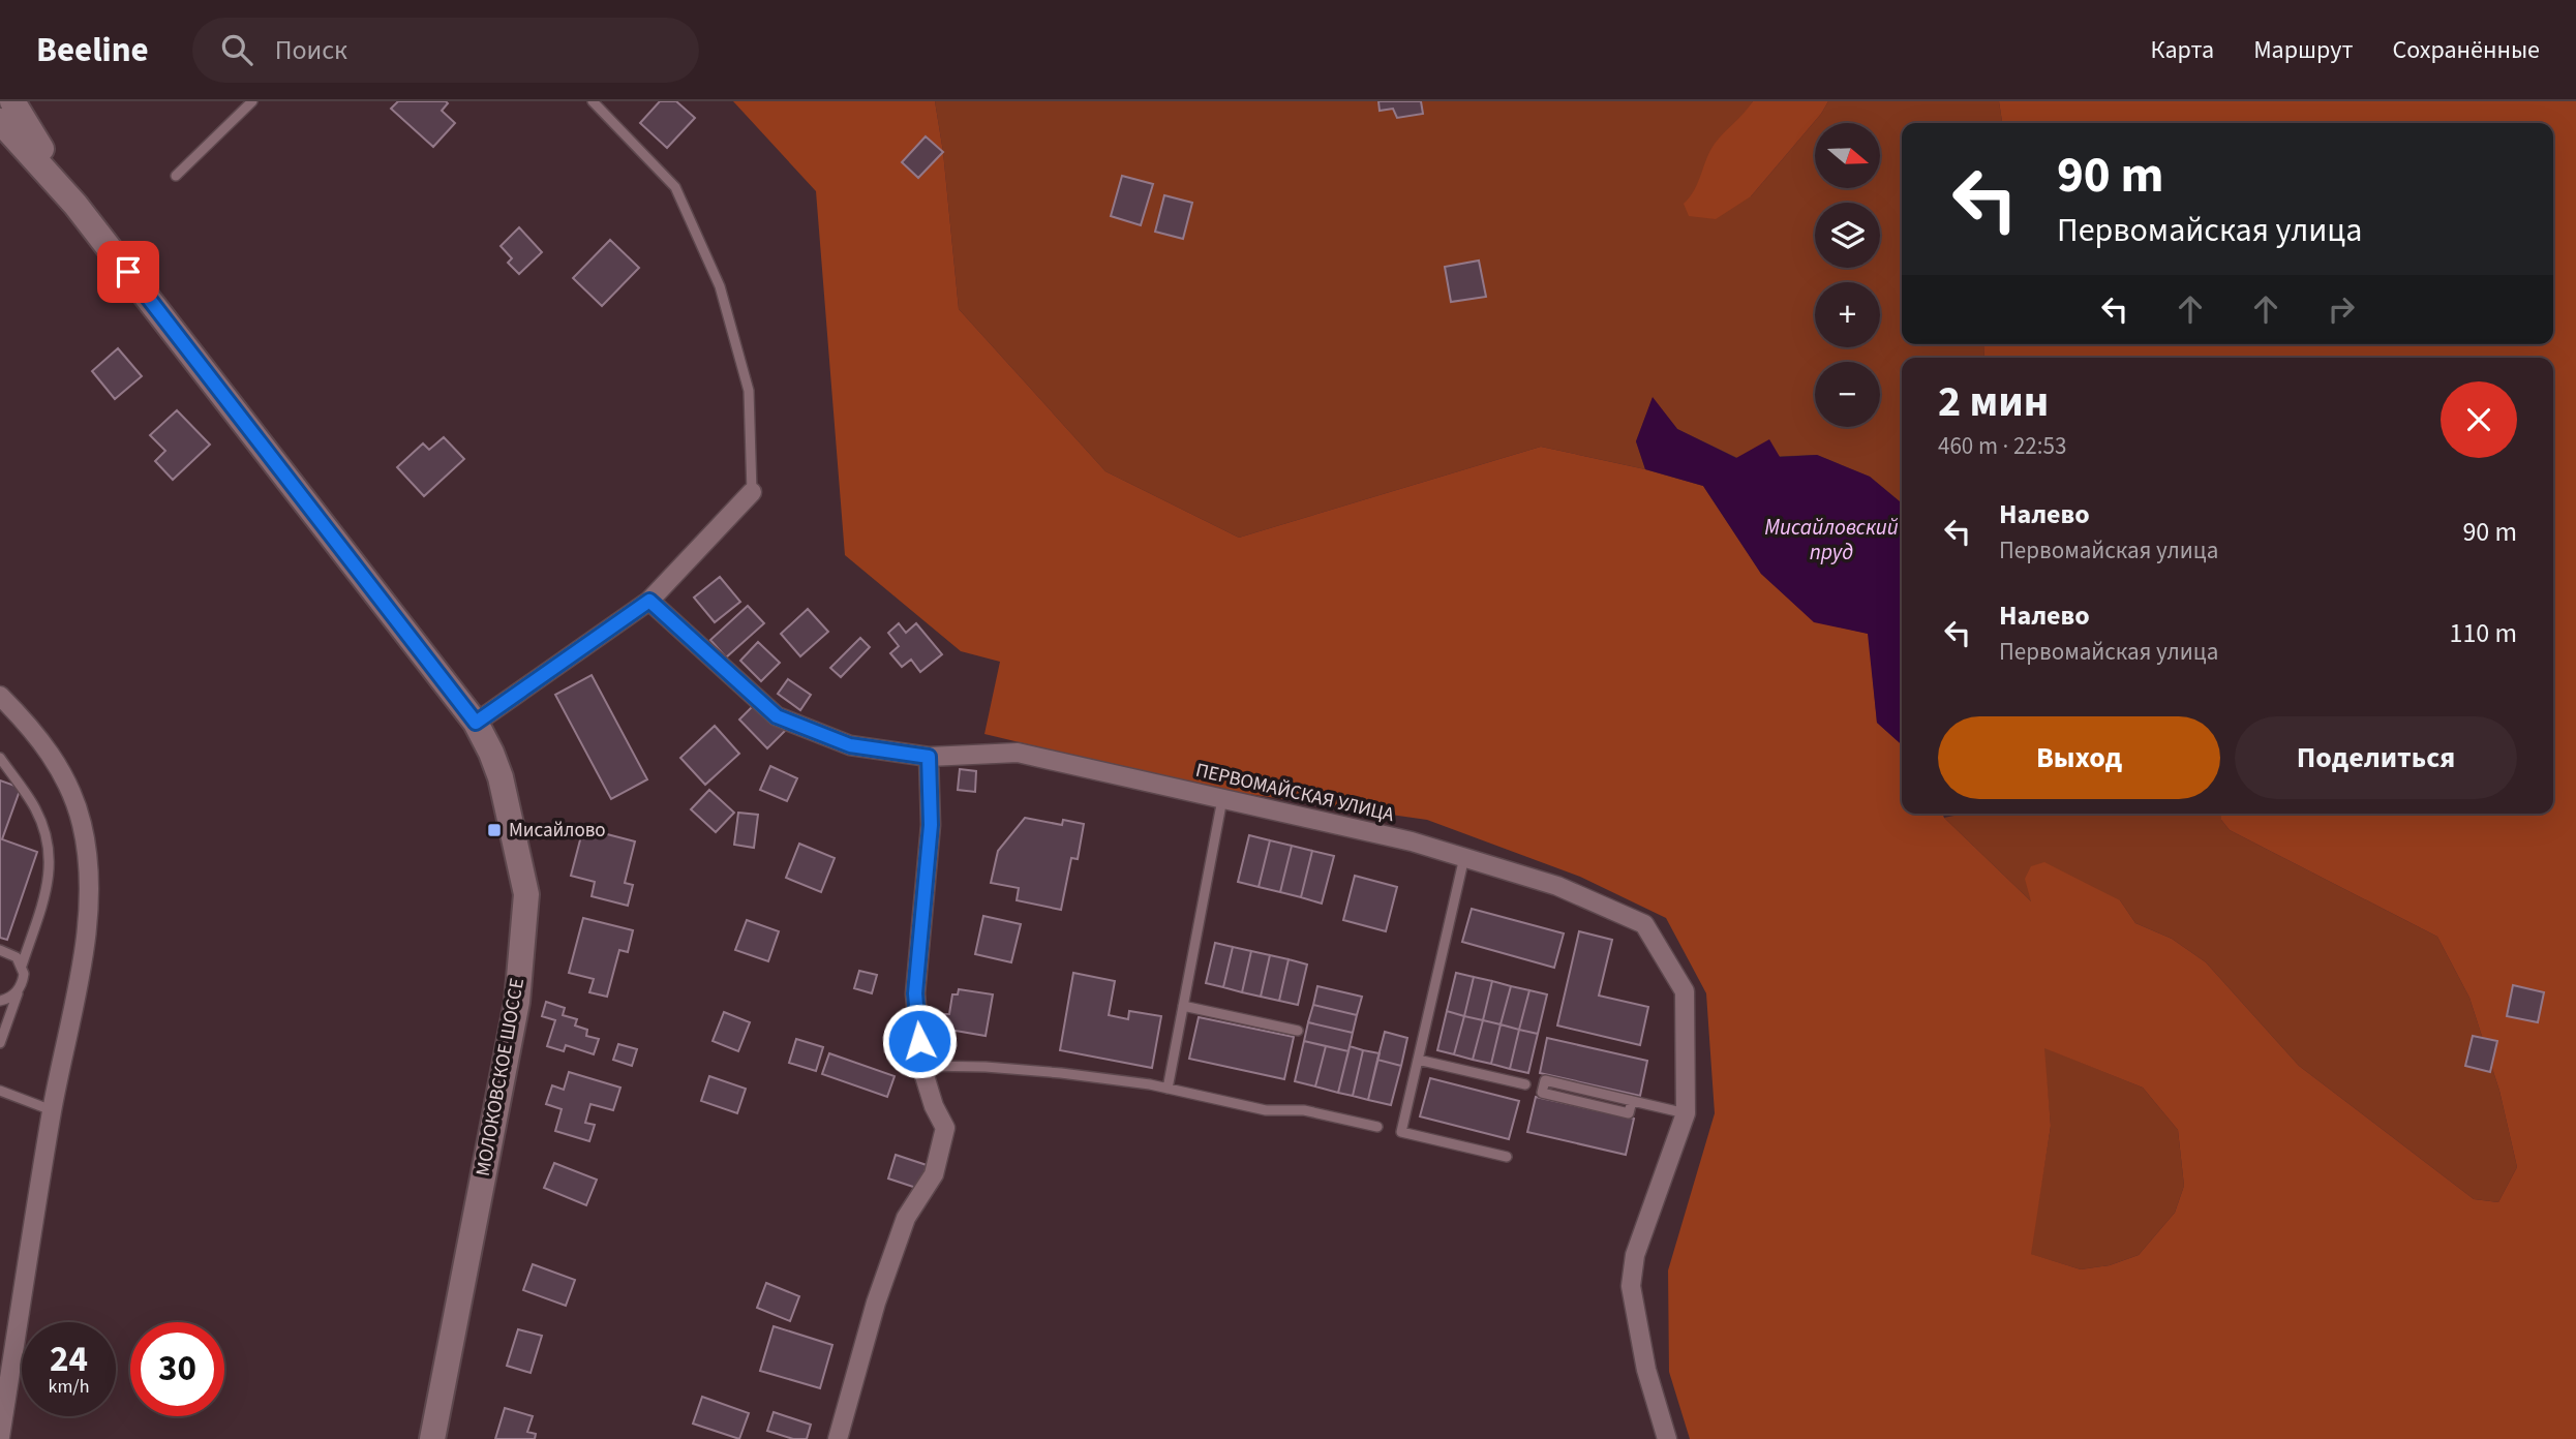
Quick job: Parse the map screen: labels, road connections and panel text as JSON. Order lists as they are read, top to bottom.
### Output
{
  "streets": {
    "main road": ["МОЛОКОВСКОЕ ШОССЕ"],
    "street": ["ПЕРВОМАЙСКАЯ УЛИЦА"]
  },
  "water": ["Мисайловский пруд"],
  "places": {
    "transit": ["Мисайлово"]
  },
  "north": "right",
  "page": {
    "header": "Beeline",
    "search": "Поиск",
    "nav": ["Карта", "Маршрут", "Сохранённые"],
    "map_buttons": ["+", "−"],
    "turn": ["90 m", "Первомайская улица"],
    "heading": ["2 мин", "460 m · 22:53"],
    "list": [
      {
        "name": "Налево",
        "note": "Первомайская улица",
        "value": "90 m"
      },
      {
        "name": "Налево",
        "note": "Первомайская улица",
        "value": "110 m"
      }
    ],
    "buttons": ["Выход", "Поделиться"],
    "speed": "24 km/h",
    "limit": "30"
  }
}
